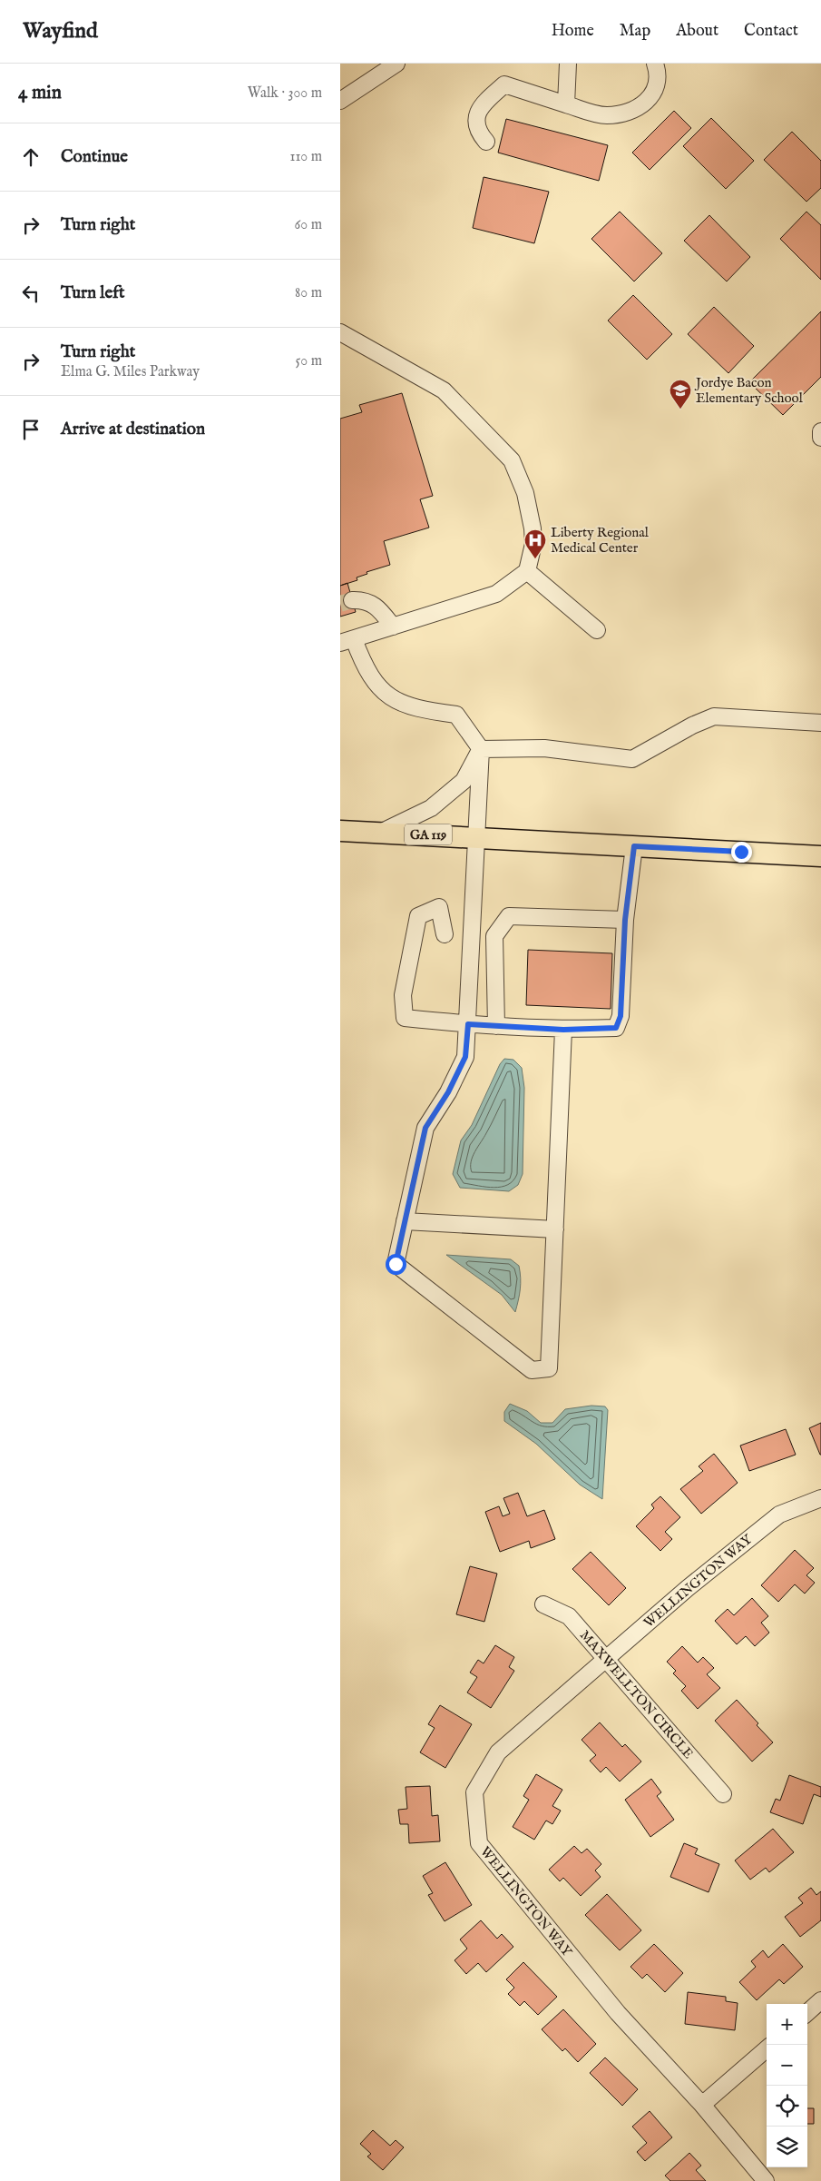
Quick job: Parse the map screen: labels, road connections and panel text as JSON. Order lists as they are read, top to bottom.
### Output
{
  "streets": {
    "main road": ["GA 119"],
    "street": ["WELLINGTON WAY", "MAXWELLTON CIRCLE"]
  },
  "crossings": [
    ["WELLINGTON WAY", "MAXWELLTON CIRCLE"]
  ],
  "places": {
    "school or university": ["Jordye Bacon Elementary School"],
    "hospital": ["Liberty Regional Medical Center"]
  },
  "page": {
    "header": "Wayfind",
    "nav": [
      "Home",
      "Map",
      "About",
      "Contact"
    ],
    "heading": ["4 min", "Walk · 300 m"],
    "list": [
      ["Continue", "110 m"],
      ["Turn right", "60 m"],
      ["Turn left", "80 m"],
      ["Turn right", "Elma G. Miles Parkway", "50 m"],
      "Arrive at destination"
    ],
    "map_buttons": ["+", "−"]
  }
}
